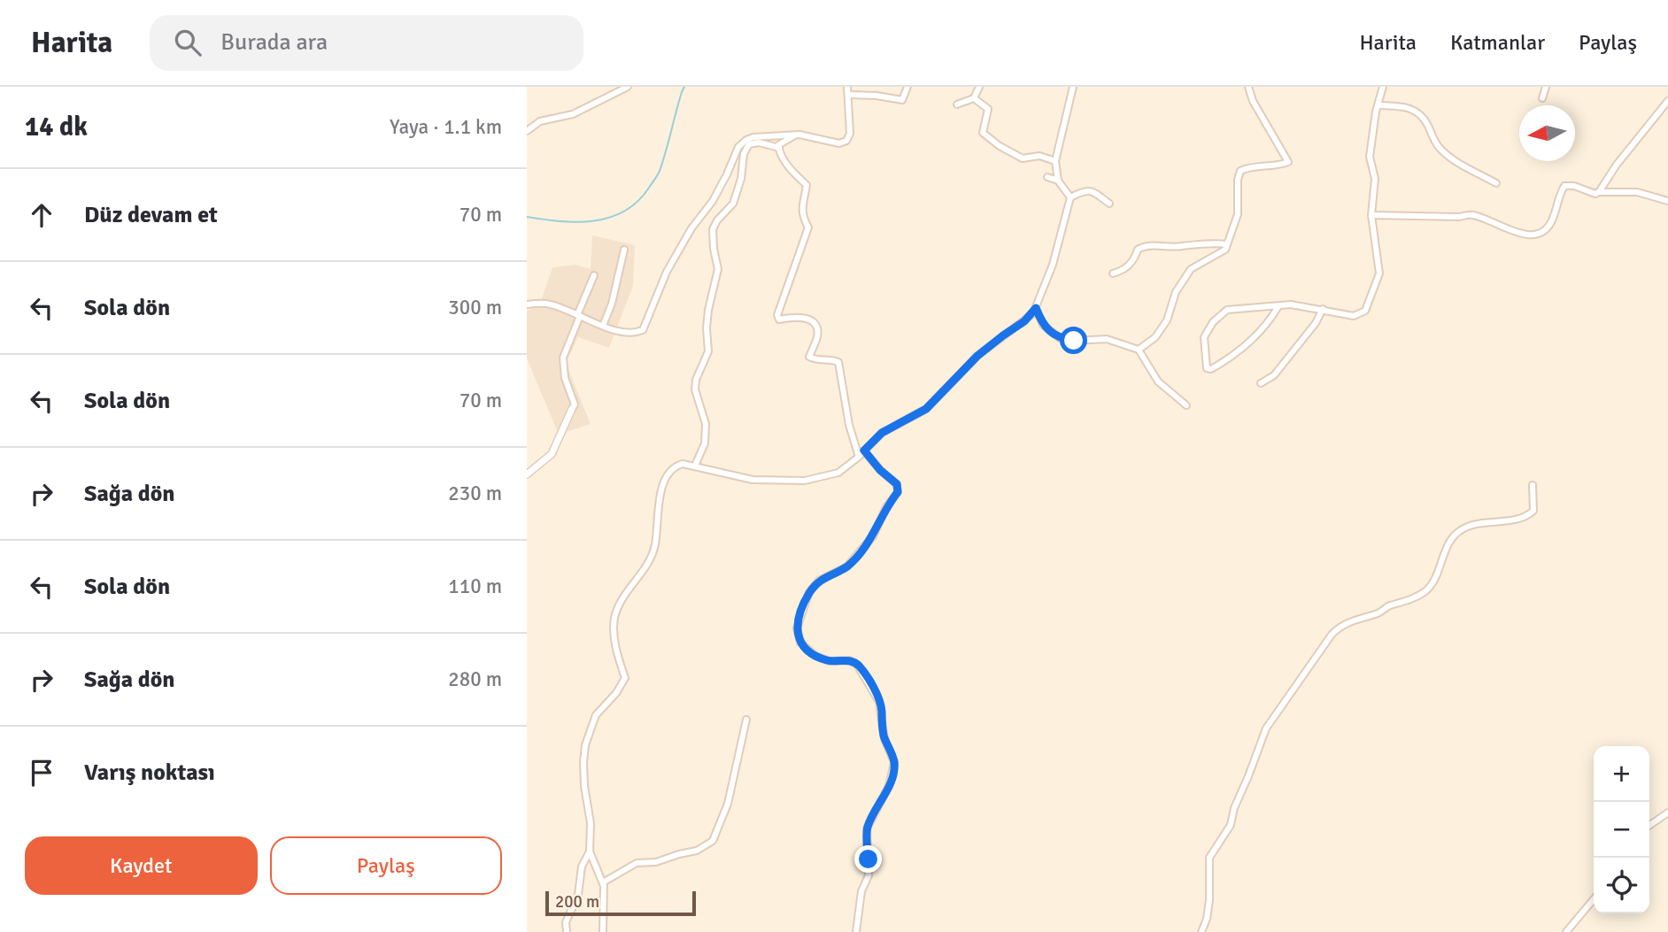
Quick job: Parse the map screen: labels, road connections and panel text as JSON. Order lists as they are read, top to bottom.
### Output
{
  "scale_bar": "200 m",
  "north": "left",
  "page": {
    "header": "Harita",
    "search": "Burada ara",
    "nav": ["Harita", "Katmanlar", "Paylaş"],
    "heading": ["14 dk", "Yaya · 1.1 km"],
    "list": [
      ["Düz devam et", "70 m"],
      ["Sola dön", "300 m"],
      ["Sola dön", "70 m"],
      ["Sağa dön", "230 m"],
      ["Sola dön", "110 m"],
      ["Sağa dön", "280 m"],
      "Varış noktası"
    ],
    "map_buttons": ["+", "−"],
    "buttons": ["Kaydet", "Paylaş"],
    "scale": "200 m"
  }
}
